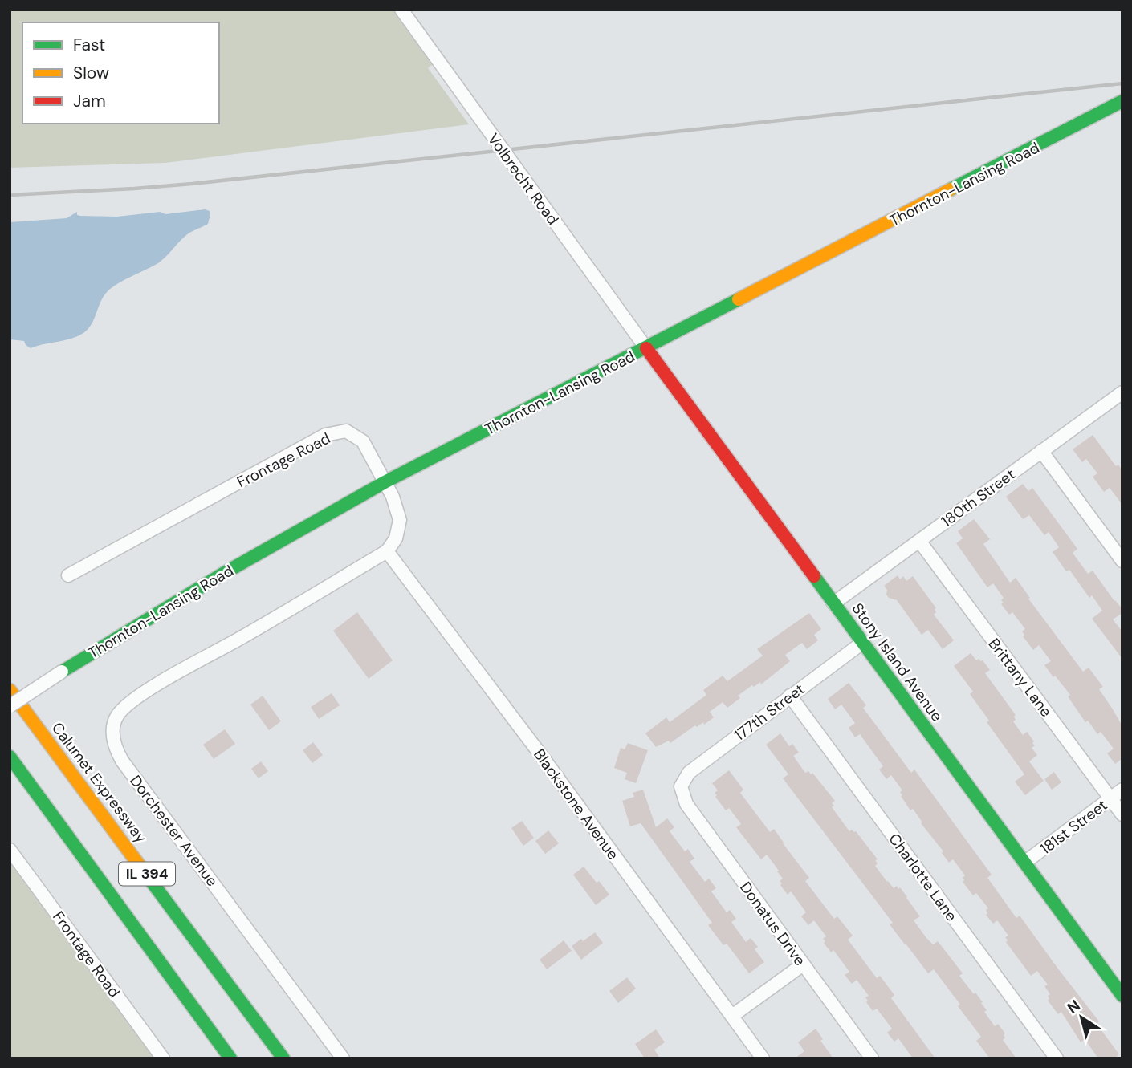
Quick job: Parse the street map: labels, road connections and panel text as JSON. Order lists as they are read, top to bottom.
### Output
{
  "streets": {
    "main road": [
      "Thornton-Lansing Road",
      "Stony Island Avenue",
      "Calumet Expressway",
      "IL 394"
    ],
    "street": [
      "Volbrecht Road",
      "Frontage Road",
      "180th Street",
      "Brittany Lane",
      "177th Street",
      "Blackstone Avenue",
      "181st Street",
      "Dorchester Avenue",
      "Charlotte Lane",
      "Donatus Drive"
    ]
  },
  "crossings": [
    ["Volbrecht Road", "Thornton-Lansing Road"],
    ["Volbrecht Road", "Stony Island Avenue"],
    ["Thornton-Lansing Road", "Frontage Road"],
    ["Thornton-Lansing Road", "Stony Island Avenue"],
    ["Frontage Road", "Blackstone Avenue"],
    ["Frontage Road", "Dorchester Avenue"],
    ["180th Street", "Stony Island Avenue"],
    ["180th Street", "Brittany Lane"],
    ["Stony Island Avenue", "177th Street"],
    ["Stony Island Avenue", "181st Street"],
    ["Brittany Lane", "181st Street"],
    ["177th Street", "Charlotte Lane"],
    ["177th Street", "Donatus Drive"],
    ["Blackstone Avenue", "Dorchester Avenue"]
  ],
  "legend": ["Fast", "Slow", "Jam"],
  "north": "top left"
}
